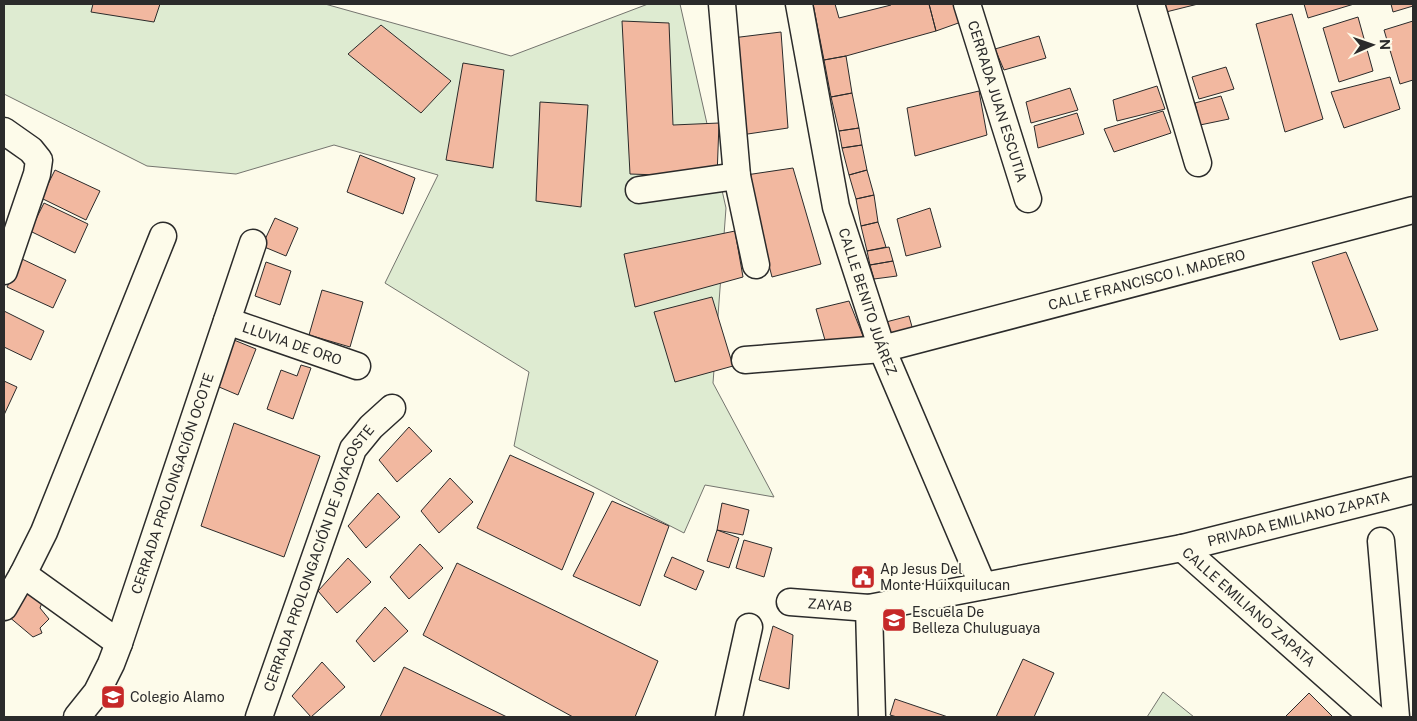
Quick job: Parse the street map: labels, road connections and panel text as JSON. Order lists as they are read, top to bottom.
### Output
{
  "streets": {
    "street": [
      "CERRADA JUAN ESCUTIA",
      "CALLE FRANCISCO I. MADERO",
      "CALLE BENITO JUÁREZ",
      "LLUVIA DE ORO",
      "CERRADA PROLONGACIÓN OCOTE",
      "PRIVADA EMILIANO ZAPATA",
      "CERRADA PROLONGACIÓN DE JOYACOSTE",
      "ZAYAB",
      "CALLE EMILIANO ZAPATA"
    ]
  },
  "crossings": [
    ["CALLE FRANCISCO I. MADERO", "CALLE BENITO JUÁREZ"],
    ["CALLE BENITO JUÁREZ", "CALLE EMILIANO ZAPATA"],
    ["LLUVIA DE ORO", "CERRADA PROLONGACIÓN OCOTE"],
    ["PRIVADA EMILIANO ZAPATA", "CALLE EMILIANO ZAPATA"],
    ["ZAYAB", "CALLE EMILIANO ZAPATA"]
  ],
  "places": {
    "public building": ["Ap Jesus Del Monte Huixquilucan"],
    "school or university": ["Escuela De Belleza Chuluguaya", "Colegio Alamo"]
  },
  "north": "right"
}
